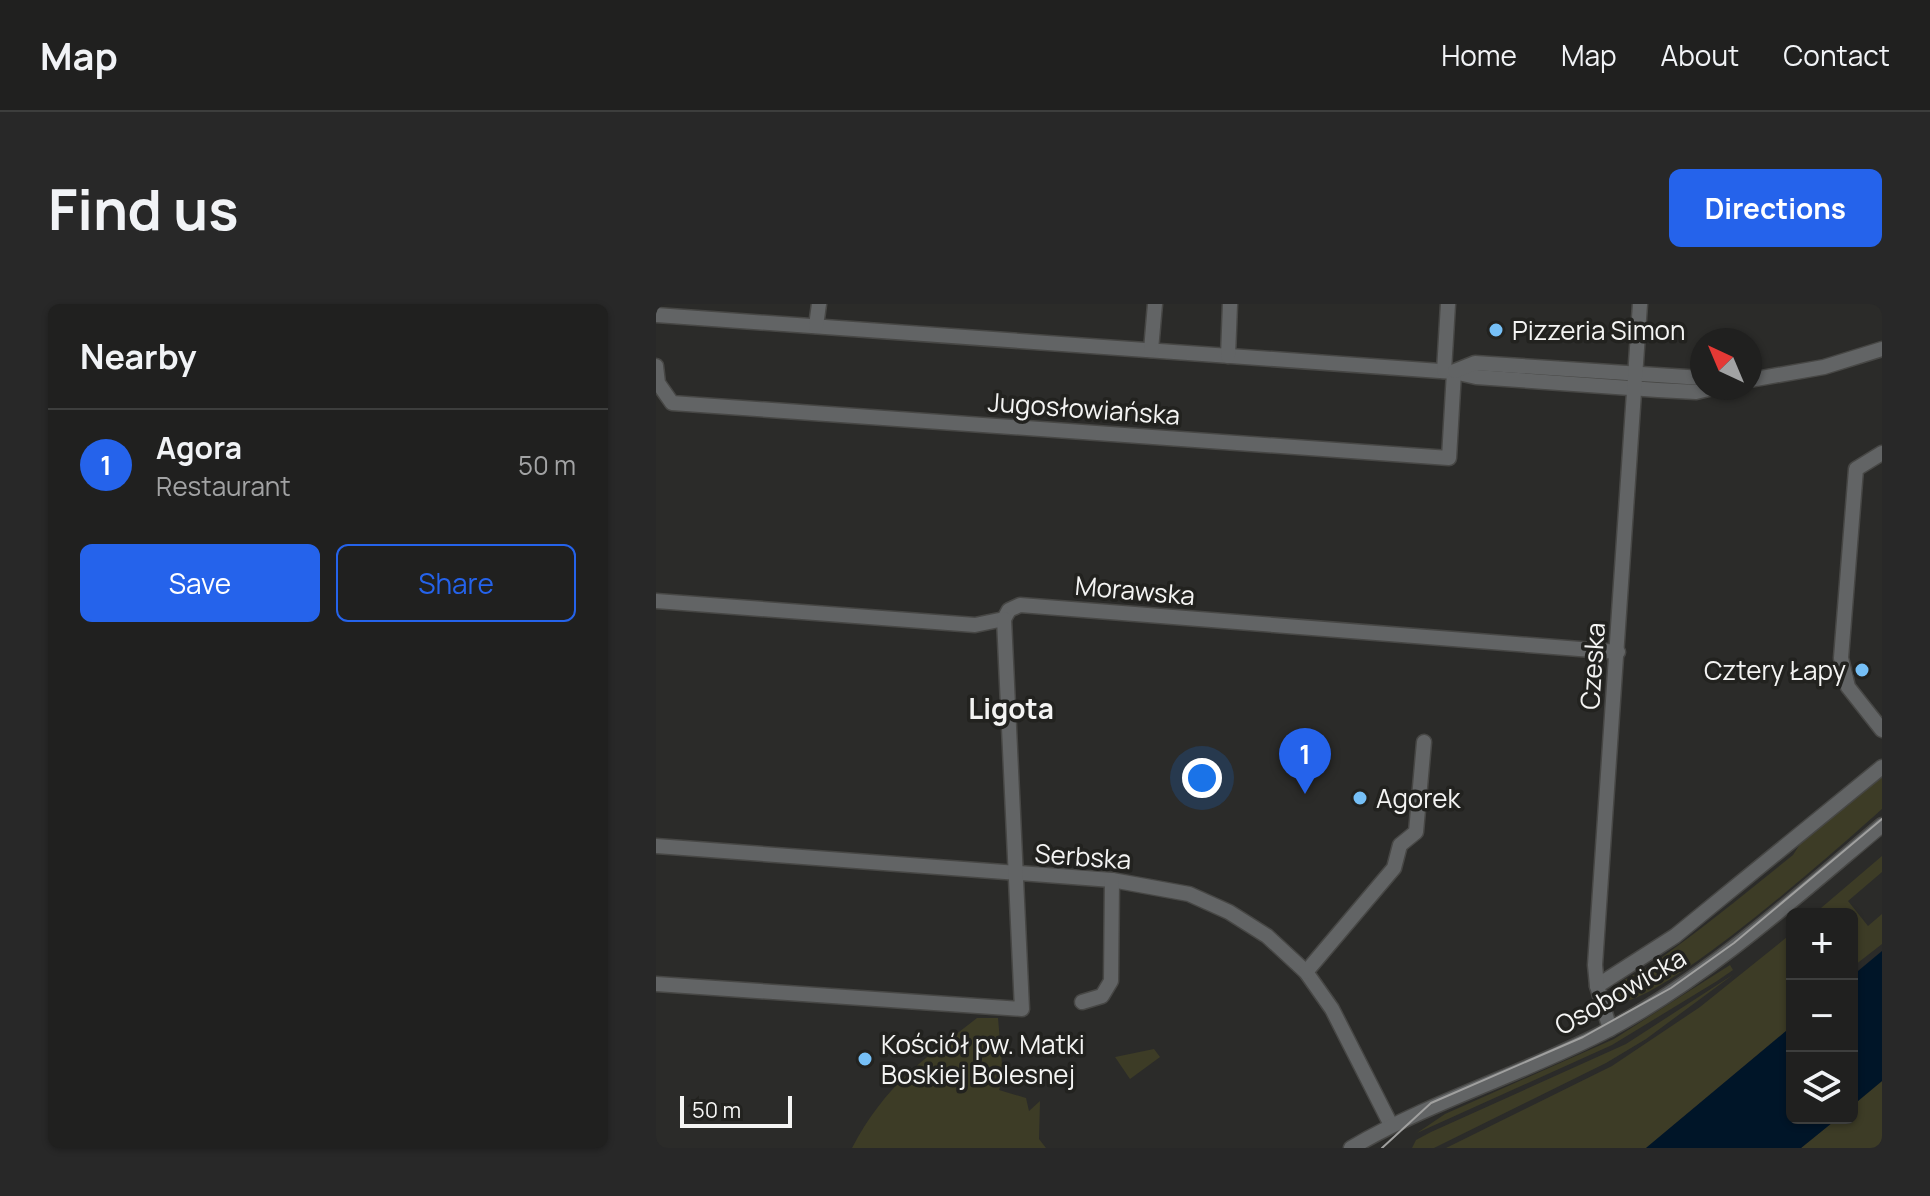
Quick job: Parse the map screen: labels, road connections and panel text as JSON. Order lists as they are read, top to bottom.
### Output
{
  "streets": {
    "street": [
      "Jugosłowiańska",
      "Morawska",
      "Czeska",
      "Serbska",
      "Osobowicka"
    ]
  },
  "crossings": [
    ["Morawska", "Czeska"],
    ["Czeska", "Osobowicka"],
    ["Serbska", "Osobowicka"]
  ],
  "districts": ["Ligota"],
  "places": [
    "Pizzeria Simon",
    "Cztery Łapy",
    "Agorek",
    "Kościół pw. Matki Boskiej Bolesnej"
  ],
  "scale_bar": "50 m",
  "north": "top left",
  "page": {
    "header": "Map",
    "nav": [
      "Home",
      "Map",
      "About",
      "Contact"
    ],
    "buttons": [
      "Directions",
      ["Save", "Share"]
    ],
    "title": "Find us",
    "heading": "Nearby",
    "list": [
      {
        "mark": "1",
        "name": "Agora",
        "note": "Restaurant",
        "value": "50 m"
      }
    ],
    "pins": "1",
    "map_buttons": ["+", "−"],
    "scale": "50 m"
  }
}
